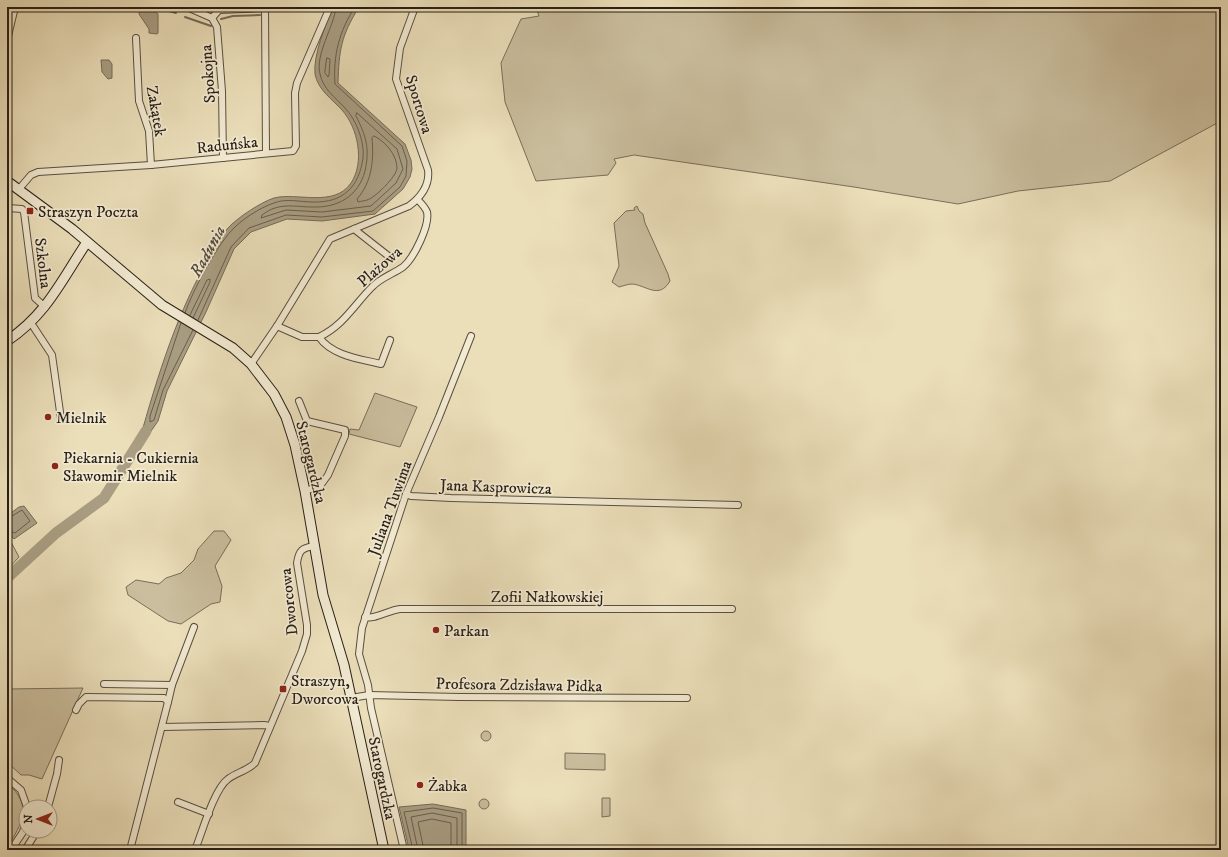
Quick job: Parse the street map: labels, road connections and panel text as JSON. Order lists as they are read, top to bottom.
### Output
{
  "streets": {
    "main road": ["Starogardzka"],
    "street": [
      "Spokojna",
      "Sportowa",
      "Zakątek",
      "Raduńska",
      "Szkolna",
      "Plażowa",
      "Jana Kasprowicza",
      "Juliana Tuwima",
      "Zofii Nałkowskiej",
      "Dworcowa",
      "Profesora Zdzisława Pidka"
    ]
  },
  "crossings": [
    ["Spokojna", "Raduńska"],
    ["Sportowa", "Plażowa"],
    ["Zakątek", "Raduńska"],
    ["Raduńska", "Starogardzka"],
    ["Starogardzka", "Dworcowa"],
    ["Starogardzka", "Profesora Zdzisława Pidka"],
    ["Jana Kasprowicza", "Juliana Tuwima"],
    ["Juliana Tuwima", "Zofii Nałkowskiej"],
    ["Juliana Tuwima", "Profesora Zdzisława Pidka"]
  ],
  "water": ["Radunia"],
  "places": {
    "transit": ["Straszyn Poczta", "Straszyn, Dworcowa"],
    "other": [
      "Mielnik",
      "Piekarnia - Cukiernia Sławomir Mielnik",
      "Parkan",
      "Żabka"
    ]
  },
  "north": "left"
}
